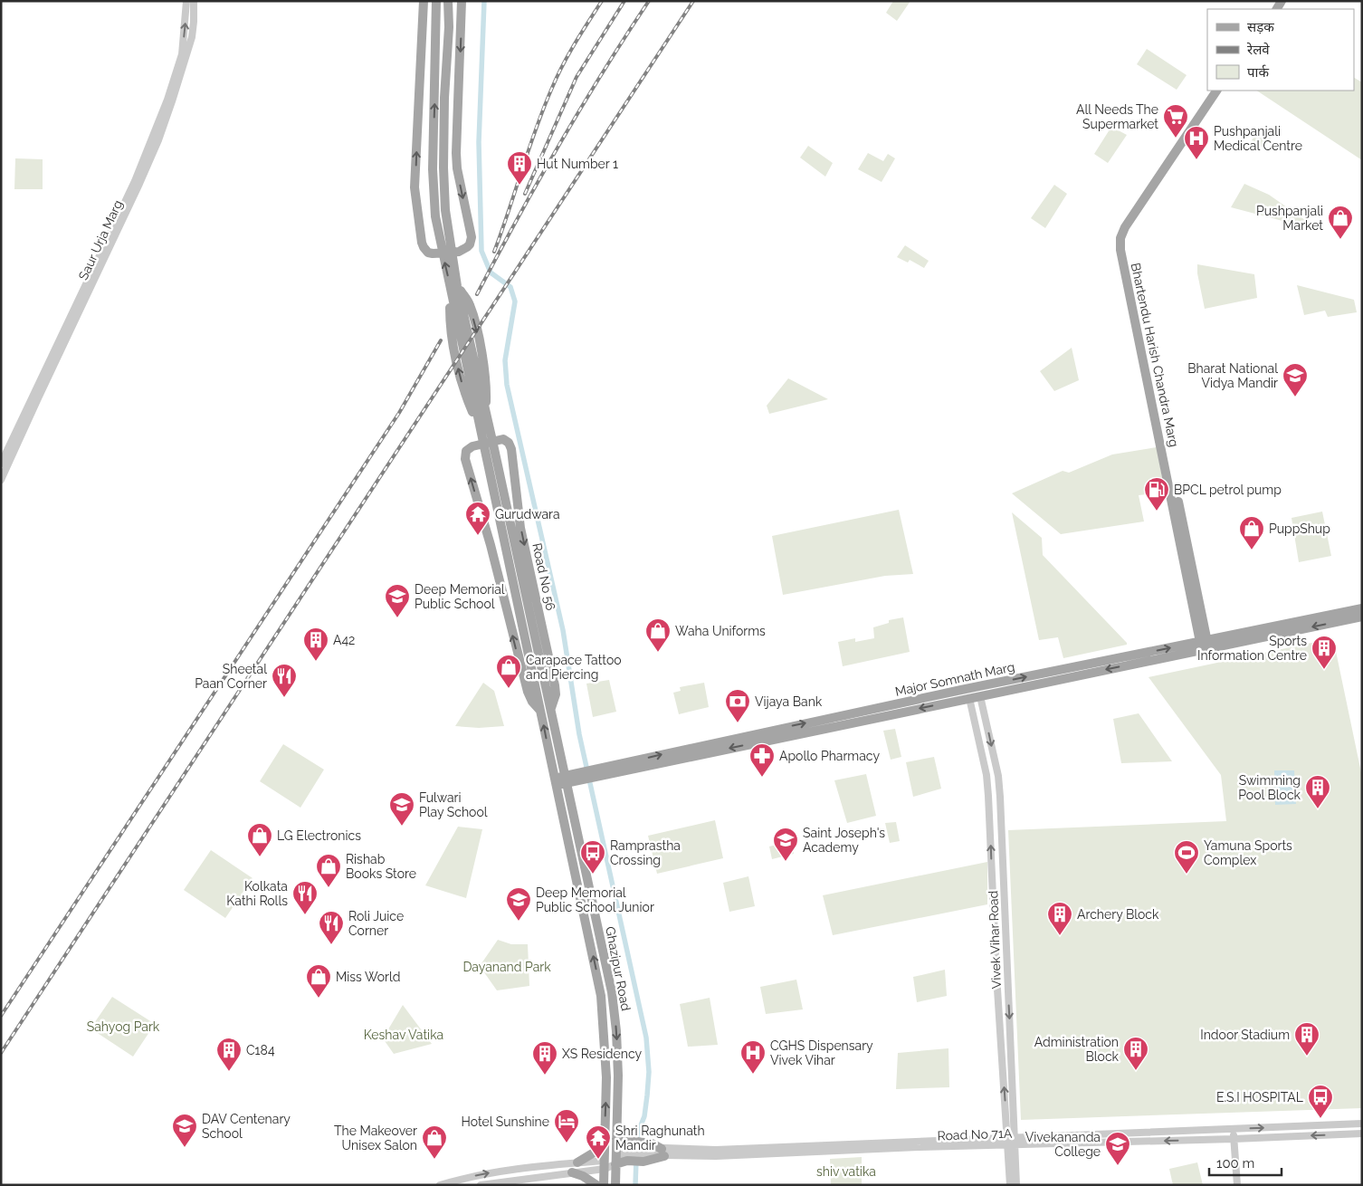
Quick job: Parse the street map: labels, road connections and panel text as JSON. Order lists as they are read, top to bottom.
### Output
{
  "streets": {
    "main road": [
      "Bhartendu Harish Chandra Marg",
      "Road No 56",
      "Major Somnath Marg",
      "Ghazipur Road"
    ],
    "street": ["Saur Urja Marg", "Vivek Vihar Road", "Road No 71A"]
  },
  "crossings": [
    ["Bhartendu Harish Chandra Marg", "Major Somnath Marg"],
    ["Road No 56", "Ghazipur Road"],
    ["Major Somnath Marg", "Vivek Vihar Road"],
    ["Major Somnath Marg", "Ghazipur Road"],
    ["Vivek Vihar Road", "Road No 71A"]
  ],
  "parks": [
    "Dayanand Park",
    "Sahyog Park",
    "Keshav Vatika",
    "shiv vatika"
  ],
  "places": {
    "supermarket": ["All Needs The Supermarket"],
    "hospital": ["Pushpanjali Medical Centre", "CGHS Dispensary Vivek Vihar"],
    "building": [
      "Hut Number 1",
      "A42",
      "Sports Information Centre",
      "Swimming Pool Block",
      "Archery Block",
      "Indoor Stadium",
      "Administration Block",
      "C184",
      "XS Residency"
    ],
    "shop": [
      "Pushpanjali Market",
      "PuppShup",
      "Waha Uniforms",
      "Carapace Tattoo and Piercing",
      "LG Electronics",
      "Rishab Books Store",
      "Miss World",
      "The Makeover Unisex Salon"
    ],
    "school or university": [
      "Bharat National Vidya Mandir",
      "Deep Memorial Public School",
      "Fulwari Play School",
      "Saint Joseph's Academy",
      "Deep Memorial Public School Junior",
      "DAV Centenary School",
      "Vivekananda College"
    ],
    "fuel station": ["BPCL petrol pump"],
    "temple": ["Gurudwara", "Shri Raghunath Mandir"],
    "restaurant": ["Sheetal Paan Corner", "Kolkata Kathi Rolls", "Roli Juice Corner"],
    "bank": ["Vijaya Bank"],
    "pharmacy": ["Apollo Pharmacy"],
    "bus stop": ["Ramprastha Crossing", "E.S.I HOSPITAL"],
    "sports": ["Yamuna Sports Complex"],
    "hotel": ["Hotel Sunshine"]
  },
  "legend": ["सड़क", "रेलवे", "पार्क"],
  "scale_bar": "100 m"
}
